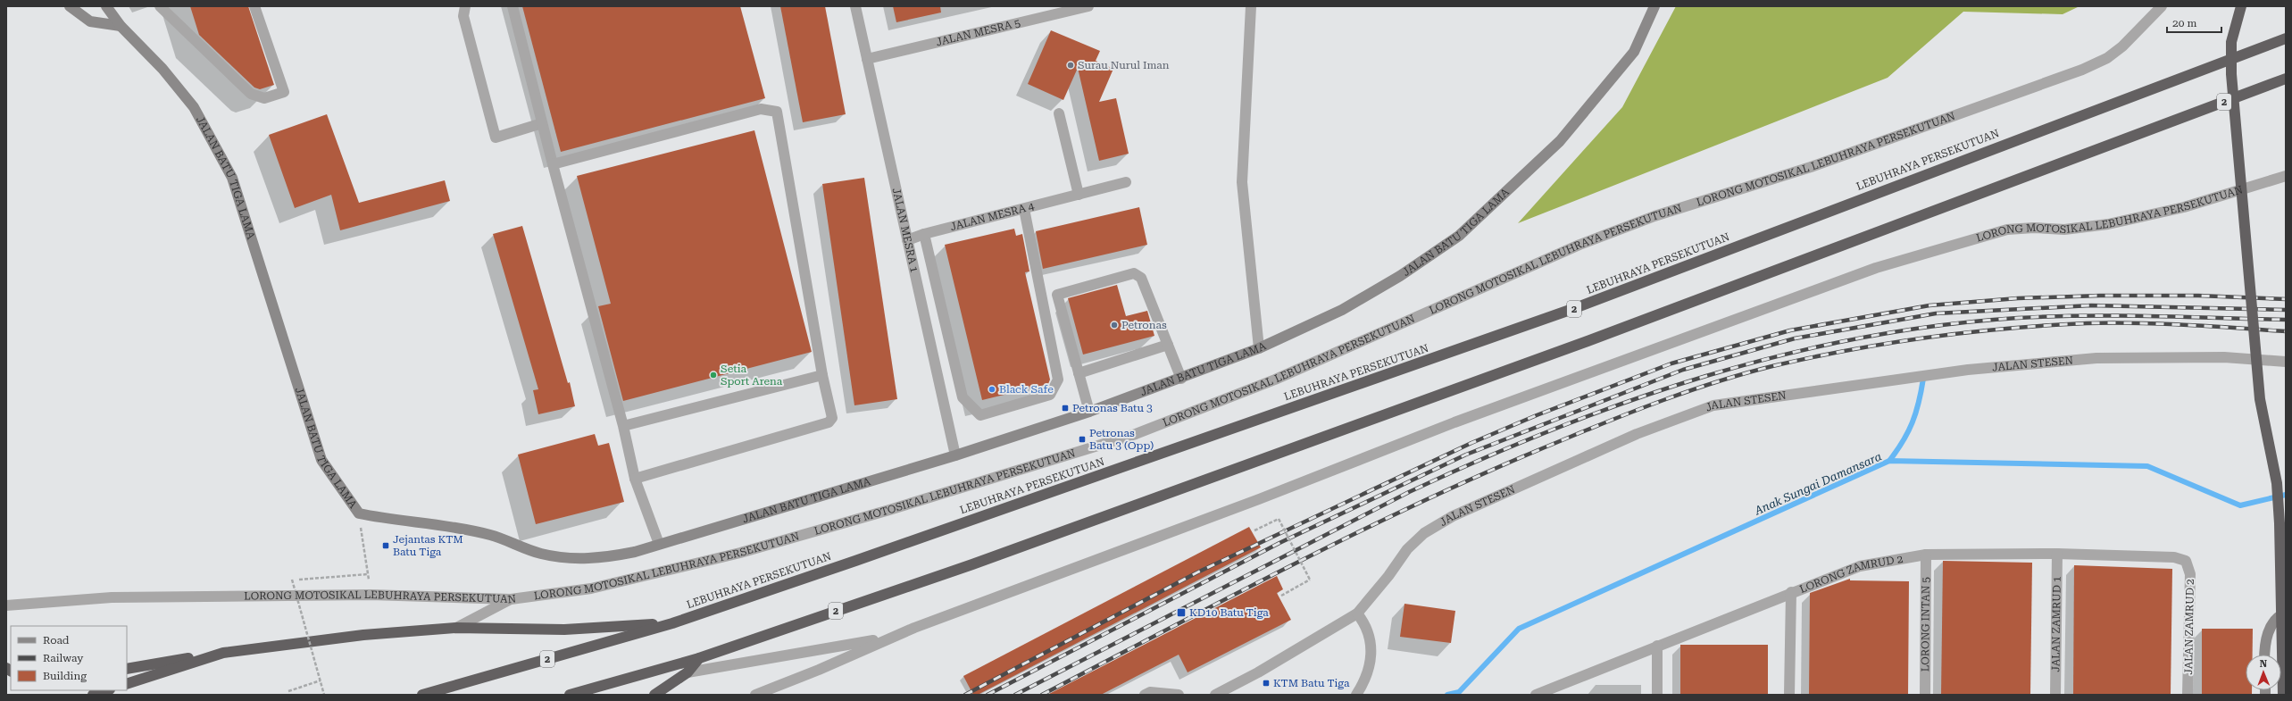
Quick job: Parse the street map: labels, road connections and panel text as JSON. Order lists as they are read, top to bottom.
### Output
{
  "streets": {
    "highway": ["2", "LEBUHRAYA PERSEKUTUAN"],
    "street": [
      "JALAN MESRA 5",
      "LORONG MOTOSIKAL LEBUHRAYA PERSEKUTUAN",
      "JALAN BATU TIGA LAMA",
      "JALAN MESRA 4",
      "JALAN MESRA 1",
      "JALAN STESEN",
      "LORONG ZAMRUD 2",
      "LORONG INTAN 5",
      "JALAN ZAMRUD 1",
      "JALAN ZAMRUD 2"
    ]
  },
  "crossings": [
    ["JALAN MESRA 5", "JALAN MESRA 1"],
    ["JALAN BATU TIGA LAMA", "JALAN MESRA 1"],
    ["JALAN MESRA 4", "JALAN MESRA 1"],
    ["LORONG ZAMRUD 2", "LORONG INTAN 5"],
    ["LORONG ZAMRUD 2", "JALAN ZAMRUD 1"],
    ["LORONG ZAMRUD 2", "JALAN ZAMRUD 2"]
  ],
  "water": ["Anak Sungai Damansara"],
  "places": {
    "other": [
      "Surau Nurul Iman",
      "Petronas",
      "Setia Sport Arena",
      "Black Safe"
    ],
    "transit": [
      "Petronas Batu 3",
      "Petronas Batu 3 (Opp)",
      "Jejantas KTM Batu Tiga",
      "KD10 Batu Tiga",
      "KTM Batu Tiga"
    ]
  },
  "legend": ["Road", "Railway", "Building"],
  "scale_bar": "20 m",
  "north": "top"
}
